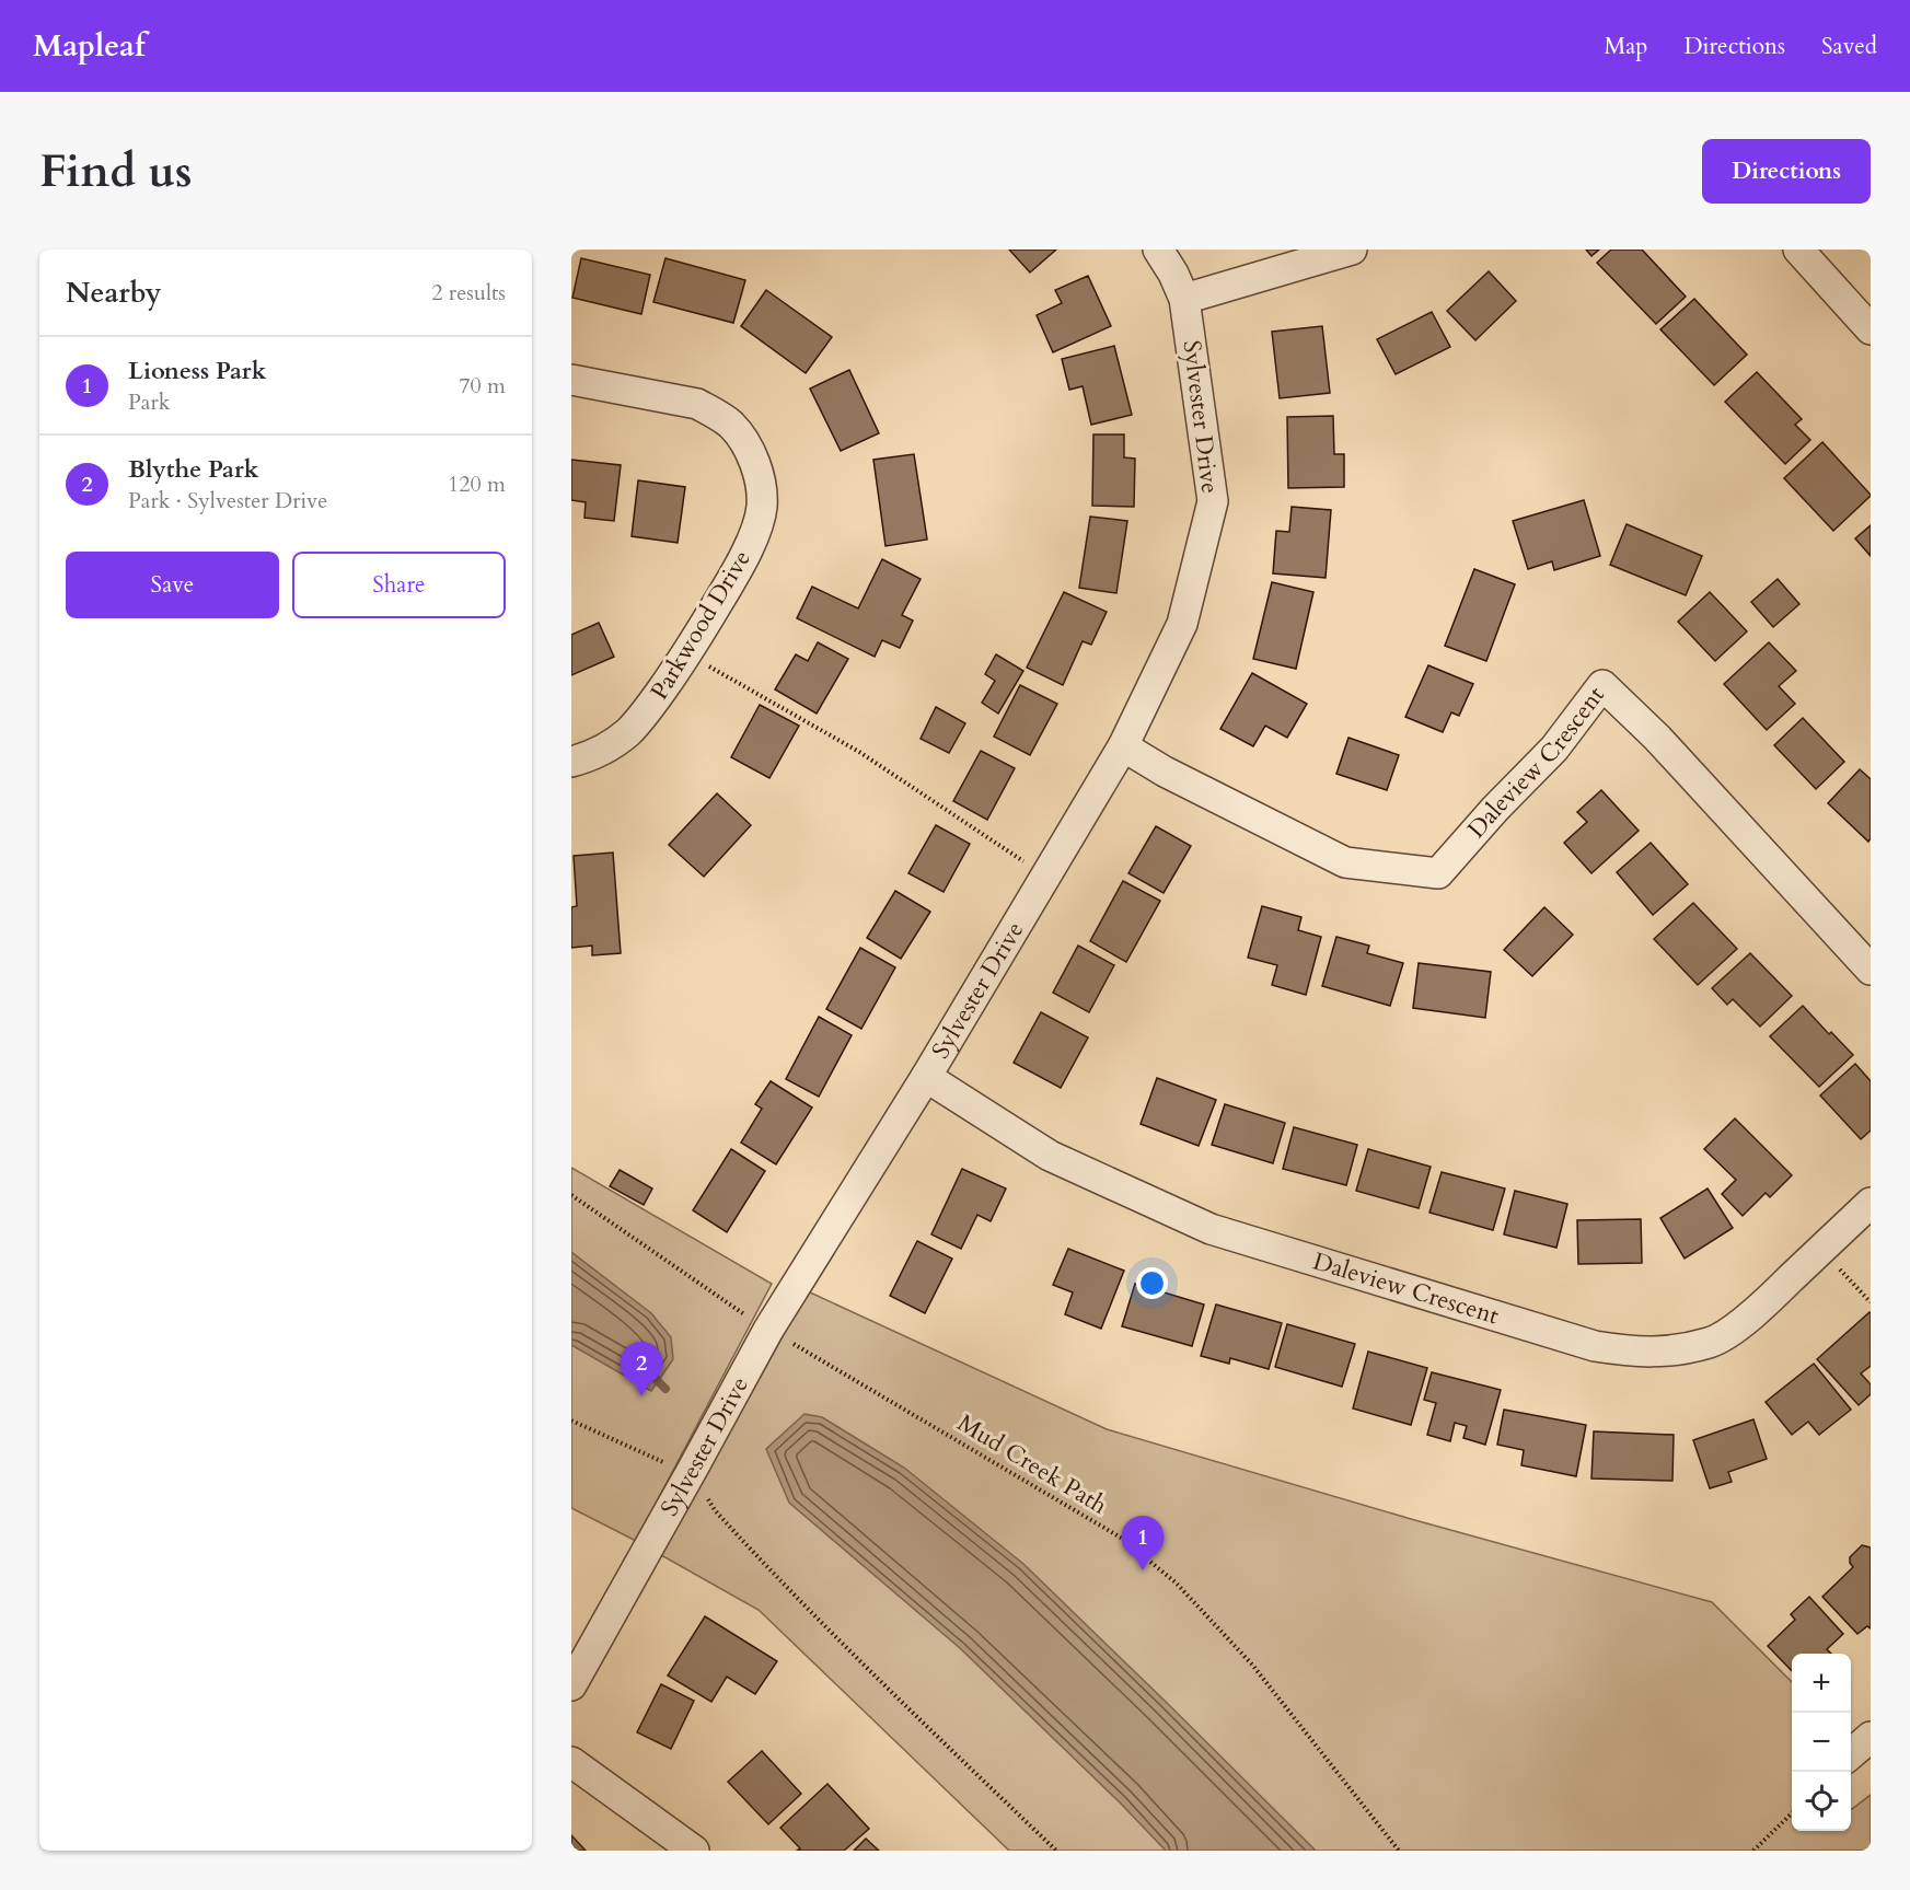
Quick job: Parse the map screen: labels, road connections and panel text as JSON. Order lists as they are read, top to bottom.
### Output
{
  "streets": {
    "street": ["Sylvester Drive", "Parkwood Drive", "Daleview Crescent"],
    "path": ["Mud Creek Path"]
  },
  "crossings": [
    ["Sylvester Drive", "Daleview Crescent"],
    ["Sylvester Drive", "Mud Creek Path"]
  ],
  "page": {
    "header": "Mapleaf",
    "nav": ["Map", "Directions", "Saved"],
    "buttons": [
      "Directions",
      ["Save", "Share"]
    ],
    "title": "Find us",
    "heading": ["Nearby", "2 results"],
    "list": [
      {
        "mark": "1",
        "name": "Lioness Park",
        "note": "Park",
        "value": "70 m"
      },
      {
        "mark": "2",
        "name": "Blythe Park",
        "note": "Park · Sylvester Drive",
        "value": "120 m"
      }
    ],
    "pins": ["2", "1"],
    "map_buttons": ["+", "−"]
  }
}
